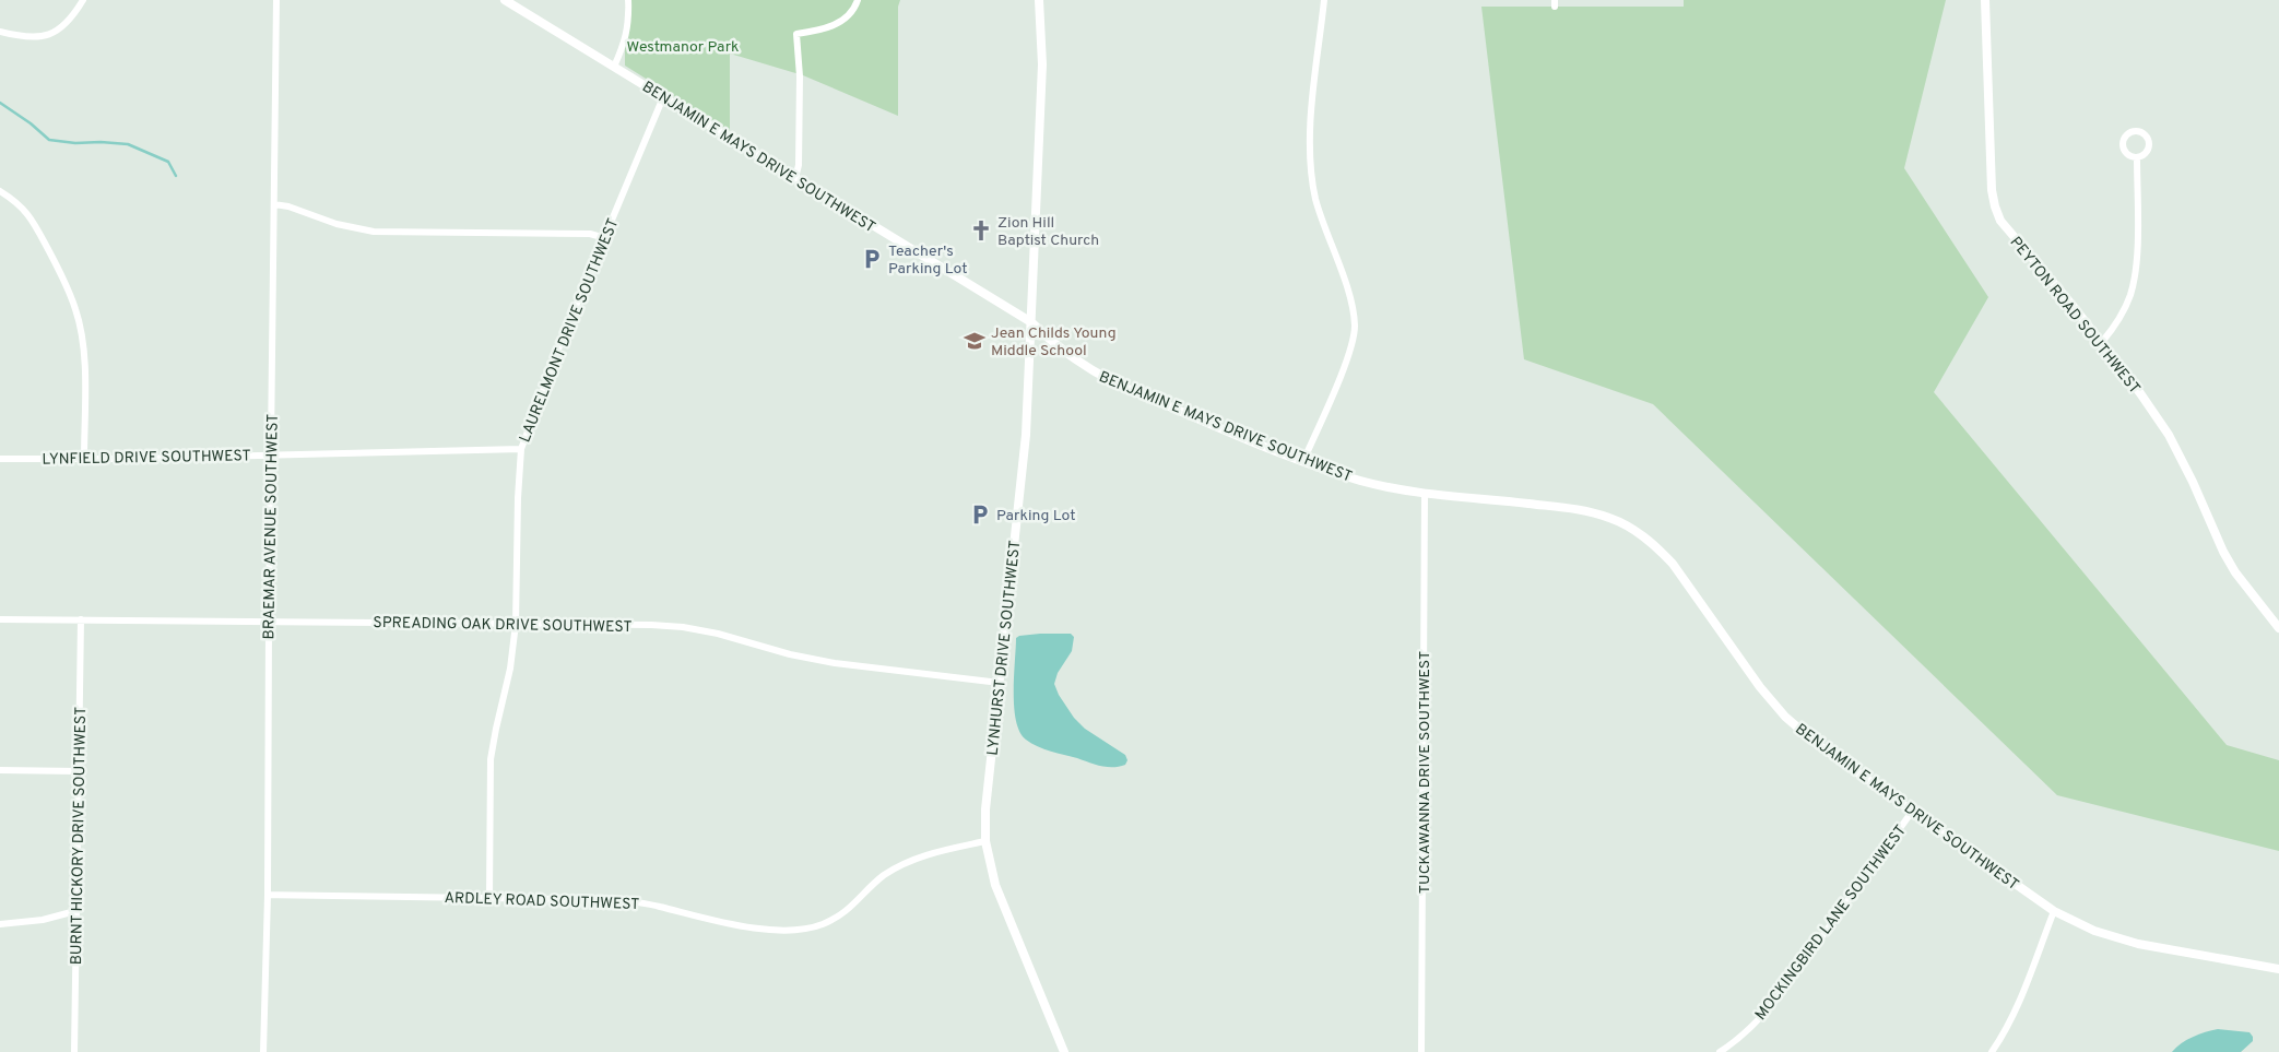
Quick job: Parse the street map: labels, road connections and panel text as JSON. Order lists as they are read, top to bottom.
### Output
{
  "streets": {
    "street": [
      "BENJAMIN E MAYS DRIVE SOUTHWEST",
      "PEYTON ROAD SOUTHWEST",
      "LAURELMONT DRIVE SOUTHWEST",
      "LYNFIELD DRIVE SOUTHWEST",
      "BRAEMAR AVENUE SOUTHWEST",
      "SPREADING OAK DRIVE SOUTHWEST",
      "LYNHURST DRIVE SOUTHWEST",
      "TUCKAWANNA DRIVE SOUTHWEST",
      "BURNT HICKORY DRIVE SOUTHWEST",
      "ARDLEY ROAD SOUTHWEST",
      "MOCKINGBIRD LANE SOUTHWEST"
    ]
  },
  "crossings": [
    ["BENJAMIN E MAYS DRIVE SOUTHWEST", "LAURELMONT DRIVE SOUTHWEST"],
    ["BENJAMIN E MAYS DRIVE SOUTHWEST", "LYNHURST DRIVE SOUTHWEST"],
    ["BENJAMIN E MAYS DRIVE SOUTHWEST", "TUCKAWANNA DRIVE SOUTHWEST"],
    ["BENJAMIN E MAYS DRIVE SOUTHWEST", "MOCKINGBIRD LANE SOUTHWEST"],
    ["LAURELMONT DRIVE SOUTHWEST", "LYNFIELD DRIVE SOUTHWEST"],
    ["LAURELMONT DRIVE SOUTHWEST", "SPREADING OAK DRIVE SOUTHWEST"],
    ["LAURELMONT DRIVE SOUTHWEST", "ARDLEY ROAD SOUTHWEST"],
    ["LYNFIELD DRIVE SOUTHWEST", "BRAEMAR AVENUE SOUTHWEST"],
    ["BRAEMAR AVENUE SOUTHWEST", "SPREADING OAK DRIVE SOUTHWEST"],
    ["BRAEMAR AVENUE SOUTHWEST", "ARDLEY ROAD SOUTHWEST"],
    ["SPREADING OAK DRIVE SOUTHWEST", "LYNHURST DRIVE SOUTHWEST"],
    ["SPREADING OAK DRIVE SOUTHWEST", "BURNT HICKORY DRIVE SOUTHWEST"],
    ["LYNHURST DRIVE SOUTHWEST", "ARDLEY ROAD SOUTHWEST"]
  ],
  "parks": ["Westmanor Park"],
  "places": {
    "church": ["Zion Hill Baptist Church"],
    "parking": ["Teacher's Parking Lot", "Parking Lot"],
    "school or university": ["Jean Childs Young Middle School"]
  }
}
